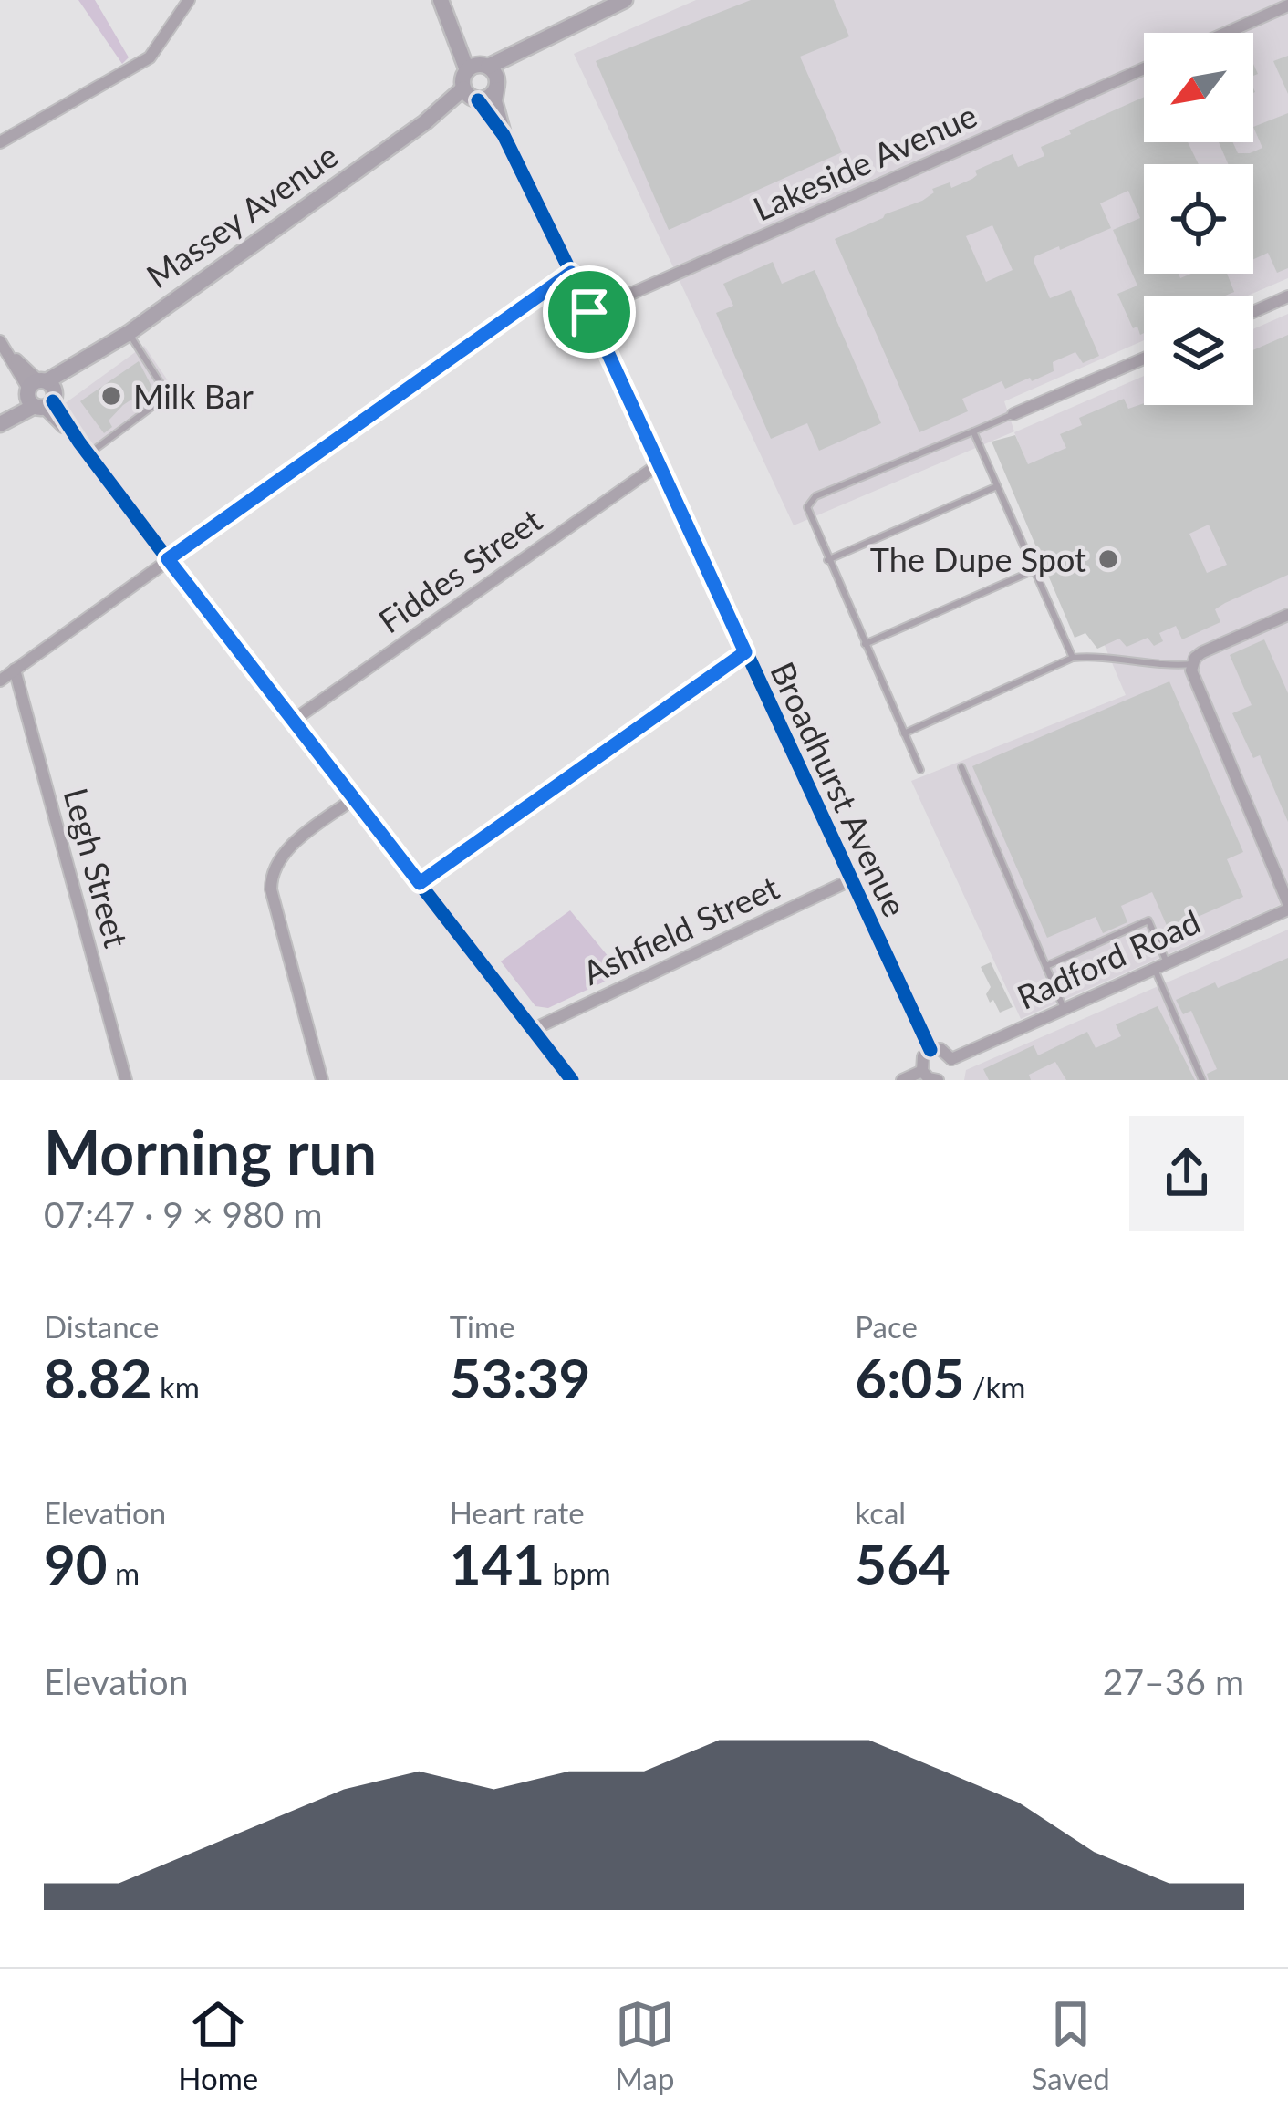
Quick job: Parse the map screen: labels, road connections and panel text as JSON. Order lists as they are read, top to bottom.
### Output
{
  "streets": {
    "street": [
      "Lakeside Avenue",
      "Massey Avenue",
      "Fiddes Street",
      "Broadhurst Avenue",
      "Legh Street",
      "Ashfield Street",
      "Radford Road"
    ]
  },
  "crossings": [
    ["Lakeside Avenue", "Broadhurst Avenue"],
    ["Massey Avenue", "Broadhurst Avenue"],
    ["Fiddes Street", "Broadhurst Avenue"],
    ["Broadhurst Avenue", "Ashfield Street"],
    ["Broadhurst Avenue", "Radford Road"]
  ],
  "places": ["Milk Bar", "The Dupe Spot"],
  "north": "bottom left",
  "page": {
    "heading": ["Morning run", "07:47 · 9 × 980 m"],
    "stats": [
      ["Distance", "8.82 km"],
      ["Time", "53:39"],
      ["Pace", "6:05 /km"],
      ["Elevation", "90 m"],
      ["Heart rate", "141 bpm"],
      ["kcal", "564"]
    ],
    "chart": ["Elevation", "27–36 m"],
    "tabs": ["Home", "Map", "Saved"]
  }
}
